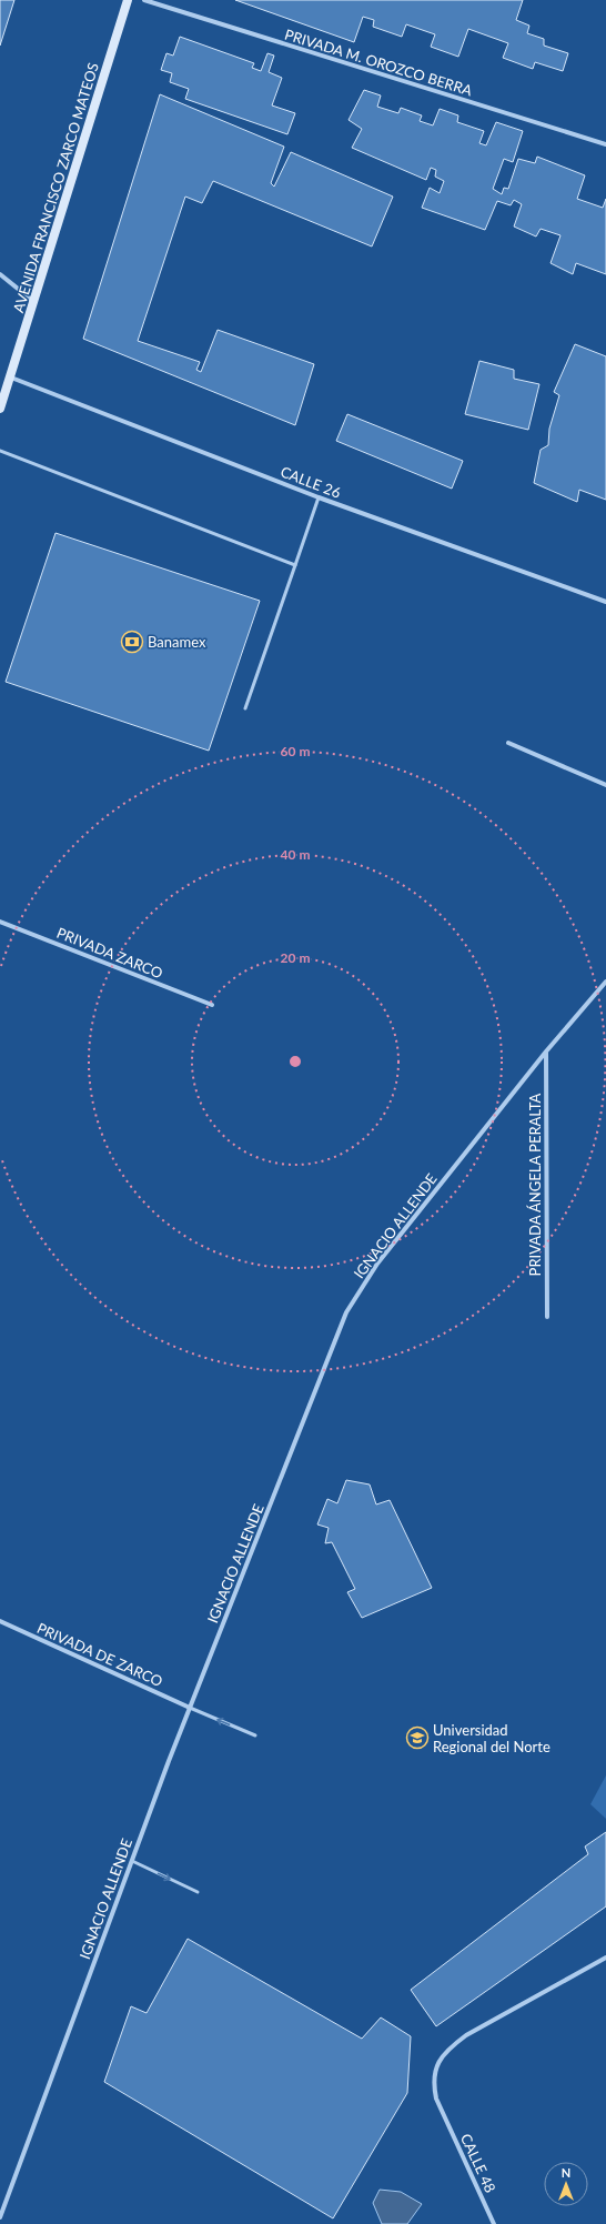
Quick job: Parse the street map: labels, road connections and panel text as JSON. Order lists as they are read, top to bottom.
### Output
{
  "streets": {
    "main road": ["AVENIDA FRANCISCO ZARCO MATEOS"],
    "street": [
      "PRIVADA M. OROZCO BERRA",
      "CALLE 26",
      "PRIVADA ZARCO",
      "PRIVADA ÁNGELA PERALTA",
      "IGNACIO ALLENDE",
      "PRIVADA DE ZARCO",
      "CALLE 48"
    ]
  },
  "crossings": [
    ["AVENIDA FRANCISCO ZARCO MATEOS", "CALLE 26"],
    ["PRIVADA ÁNGELA PERALTA", "IGNACIO ALLENDE"],
    ["IGNACIO ALLENDE", "PRIVADA DE ZARCO"]
  ],
  "places": {
    "bank": ["Banamex"],
    "school or university": ["Universidad Regional del Norte"]
  },
  "north": "top",
  "rings": ["60 m", "40 m", "20 m"]
}
